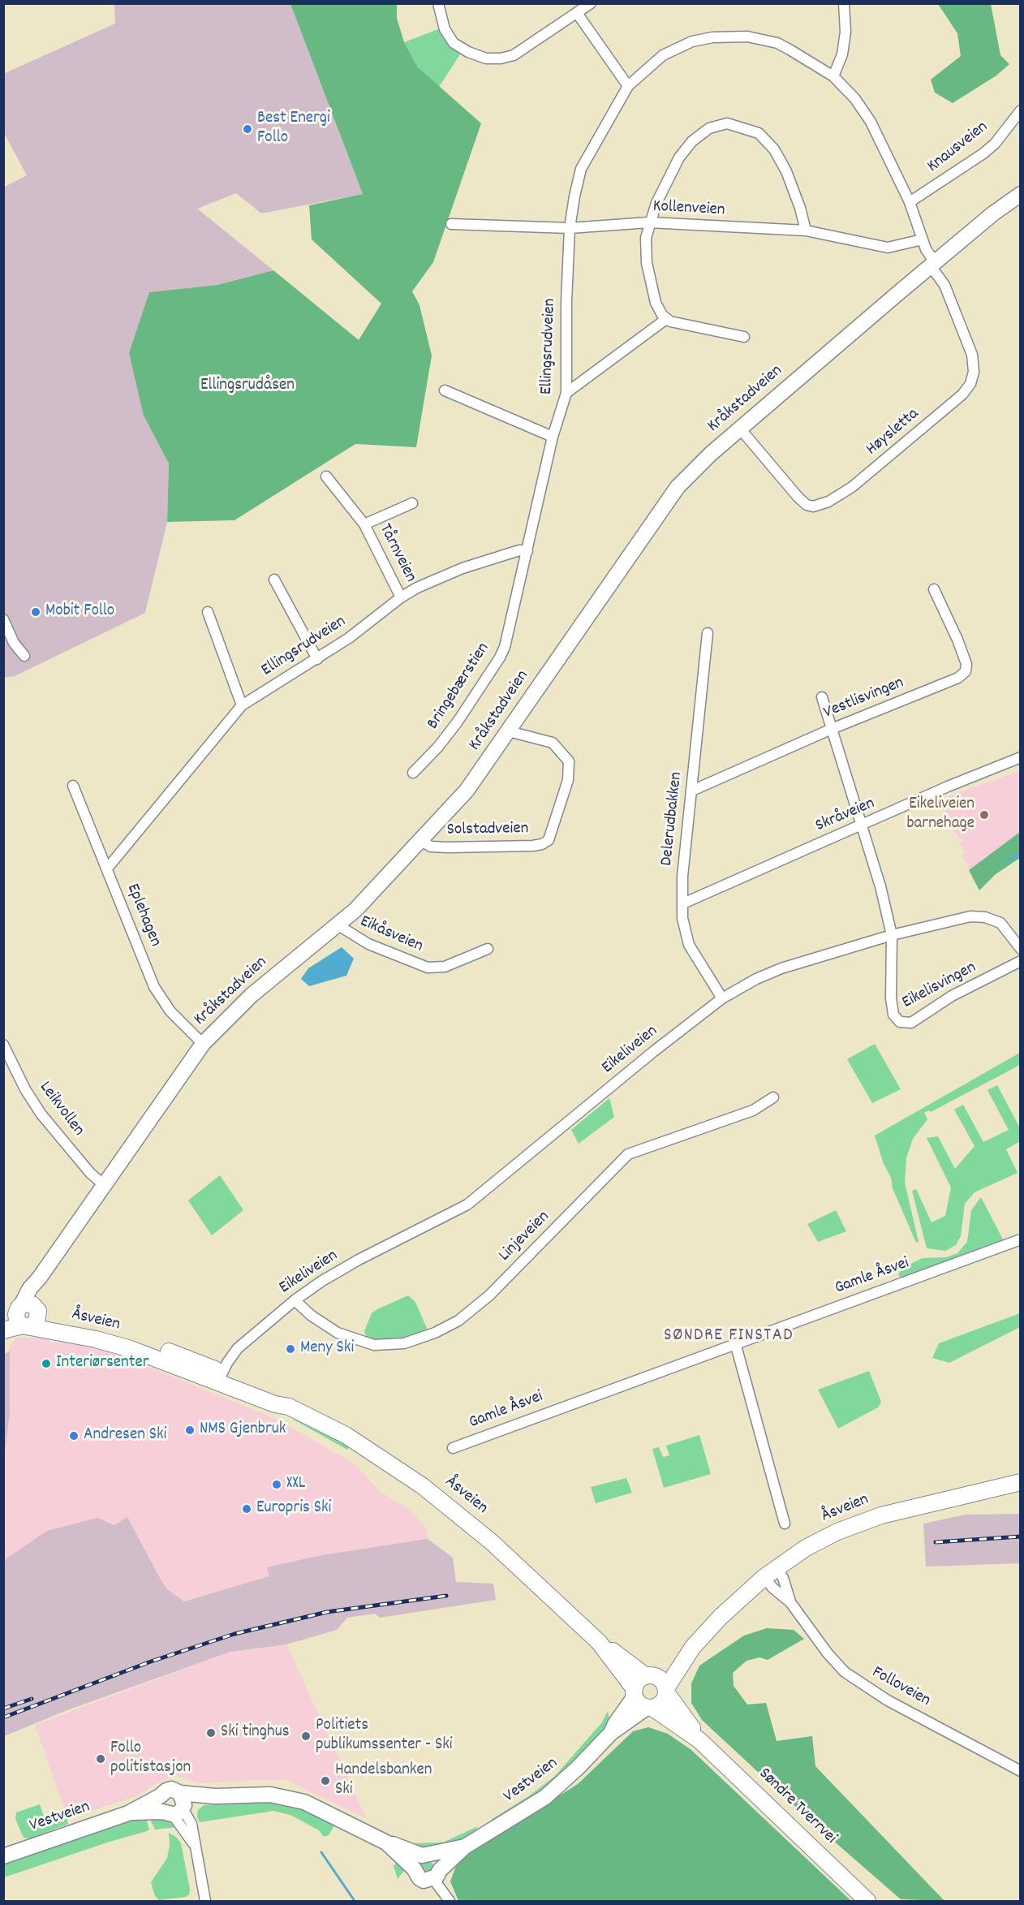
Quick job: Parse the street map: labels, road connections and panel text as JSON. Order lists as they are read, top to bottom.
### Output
{
  "streets": {
    "main road": [
      "Kråkstadveien",
      "Åsveien",
      "Vestveien",
      "Søndre Tverrvei"
    ],
    "street": [
      "Knausveien",
      "Kollenveien",
      "Ellingsrudveien",
      "Høysletta",
      "Tårnveien",
      "Bringebærstien",
      "Vestlisvingen",
      "Skråveien",
      "Delerudbakken",
      "Solstadveien",
      "Eplehagen",
      "Eikåsveien",
      "Eikelisvingen",
      "Eikeliveien",
      "Leikvollen",
      "Linjeveien",
      "Gamle Åsvei",
      "Folloveien"
    ]
  },
  "crossings": [
    ["Knausveien", "Ellingsrudveien"],
    ["Kollenveien", "Ellingsrudveien"],
    ["Ellingsrudveien", "Kråkstadveien"],
    ["Ellingsrudveien", "Høysletta"],
    ["Ellingsrudveien", "Tårnveien"],
    ["Ellingsrudveien", "Bringebærstien"],
    ["Ellingsrudveien", "Eplehagen"],
    ["Kråkstadveien", "Høysletta"],
    ["Kråkstadveien", "Solstadveien"],
    ["Kråkstadveien", "Eplehagen"],
    ["Kråkstadveien", "Eikåsveien"],
    ["Kråkstadveien", "Leikvollen"],
    ["Kråkstadveien", "Åsveien"],
    ["Vestlisvingen", "Delerudbakken"],
    ["Skråveien", "Delerudbakken"],
    ["Delerudbakken", "Eikeliveien"],
    ["Eikelisvingen", "Eikeliveien"],
    ["Eikeliveien", "Linjeveien"],
    ["Eikeliveien", "Åsveien"],
    ["Åsveien", "Folloveien"],
    ["Åsveien", "Vestveien"],
    ["Åsveien", "Søndre Tverrvei"],
    ["Vestveien", "Søndre Tverrvei"]
  ],
  "districts": ["SØNDRE FINSTAD"],
  "parks": ["Ellingsrudåsen"],
  "places": [
    "Best Energi Follo",
    "Mobit Follo",
    "Eikeliveien barnehage",
    "Meny Ski",
    "Interiørsenter",
    "NMS Gjenbruk",
    "Andresen Ski",
    "XXL",
    "Europris Ski",
    "Ski tinghus",
    "Politiets publikumssenter - Ski",
    "Follo politistasjon",
    "Handelsbanken Ski"
  ]
}
